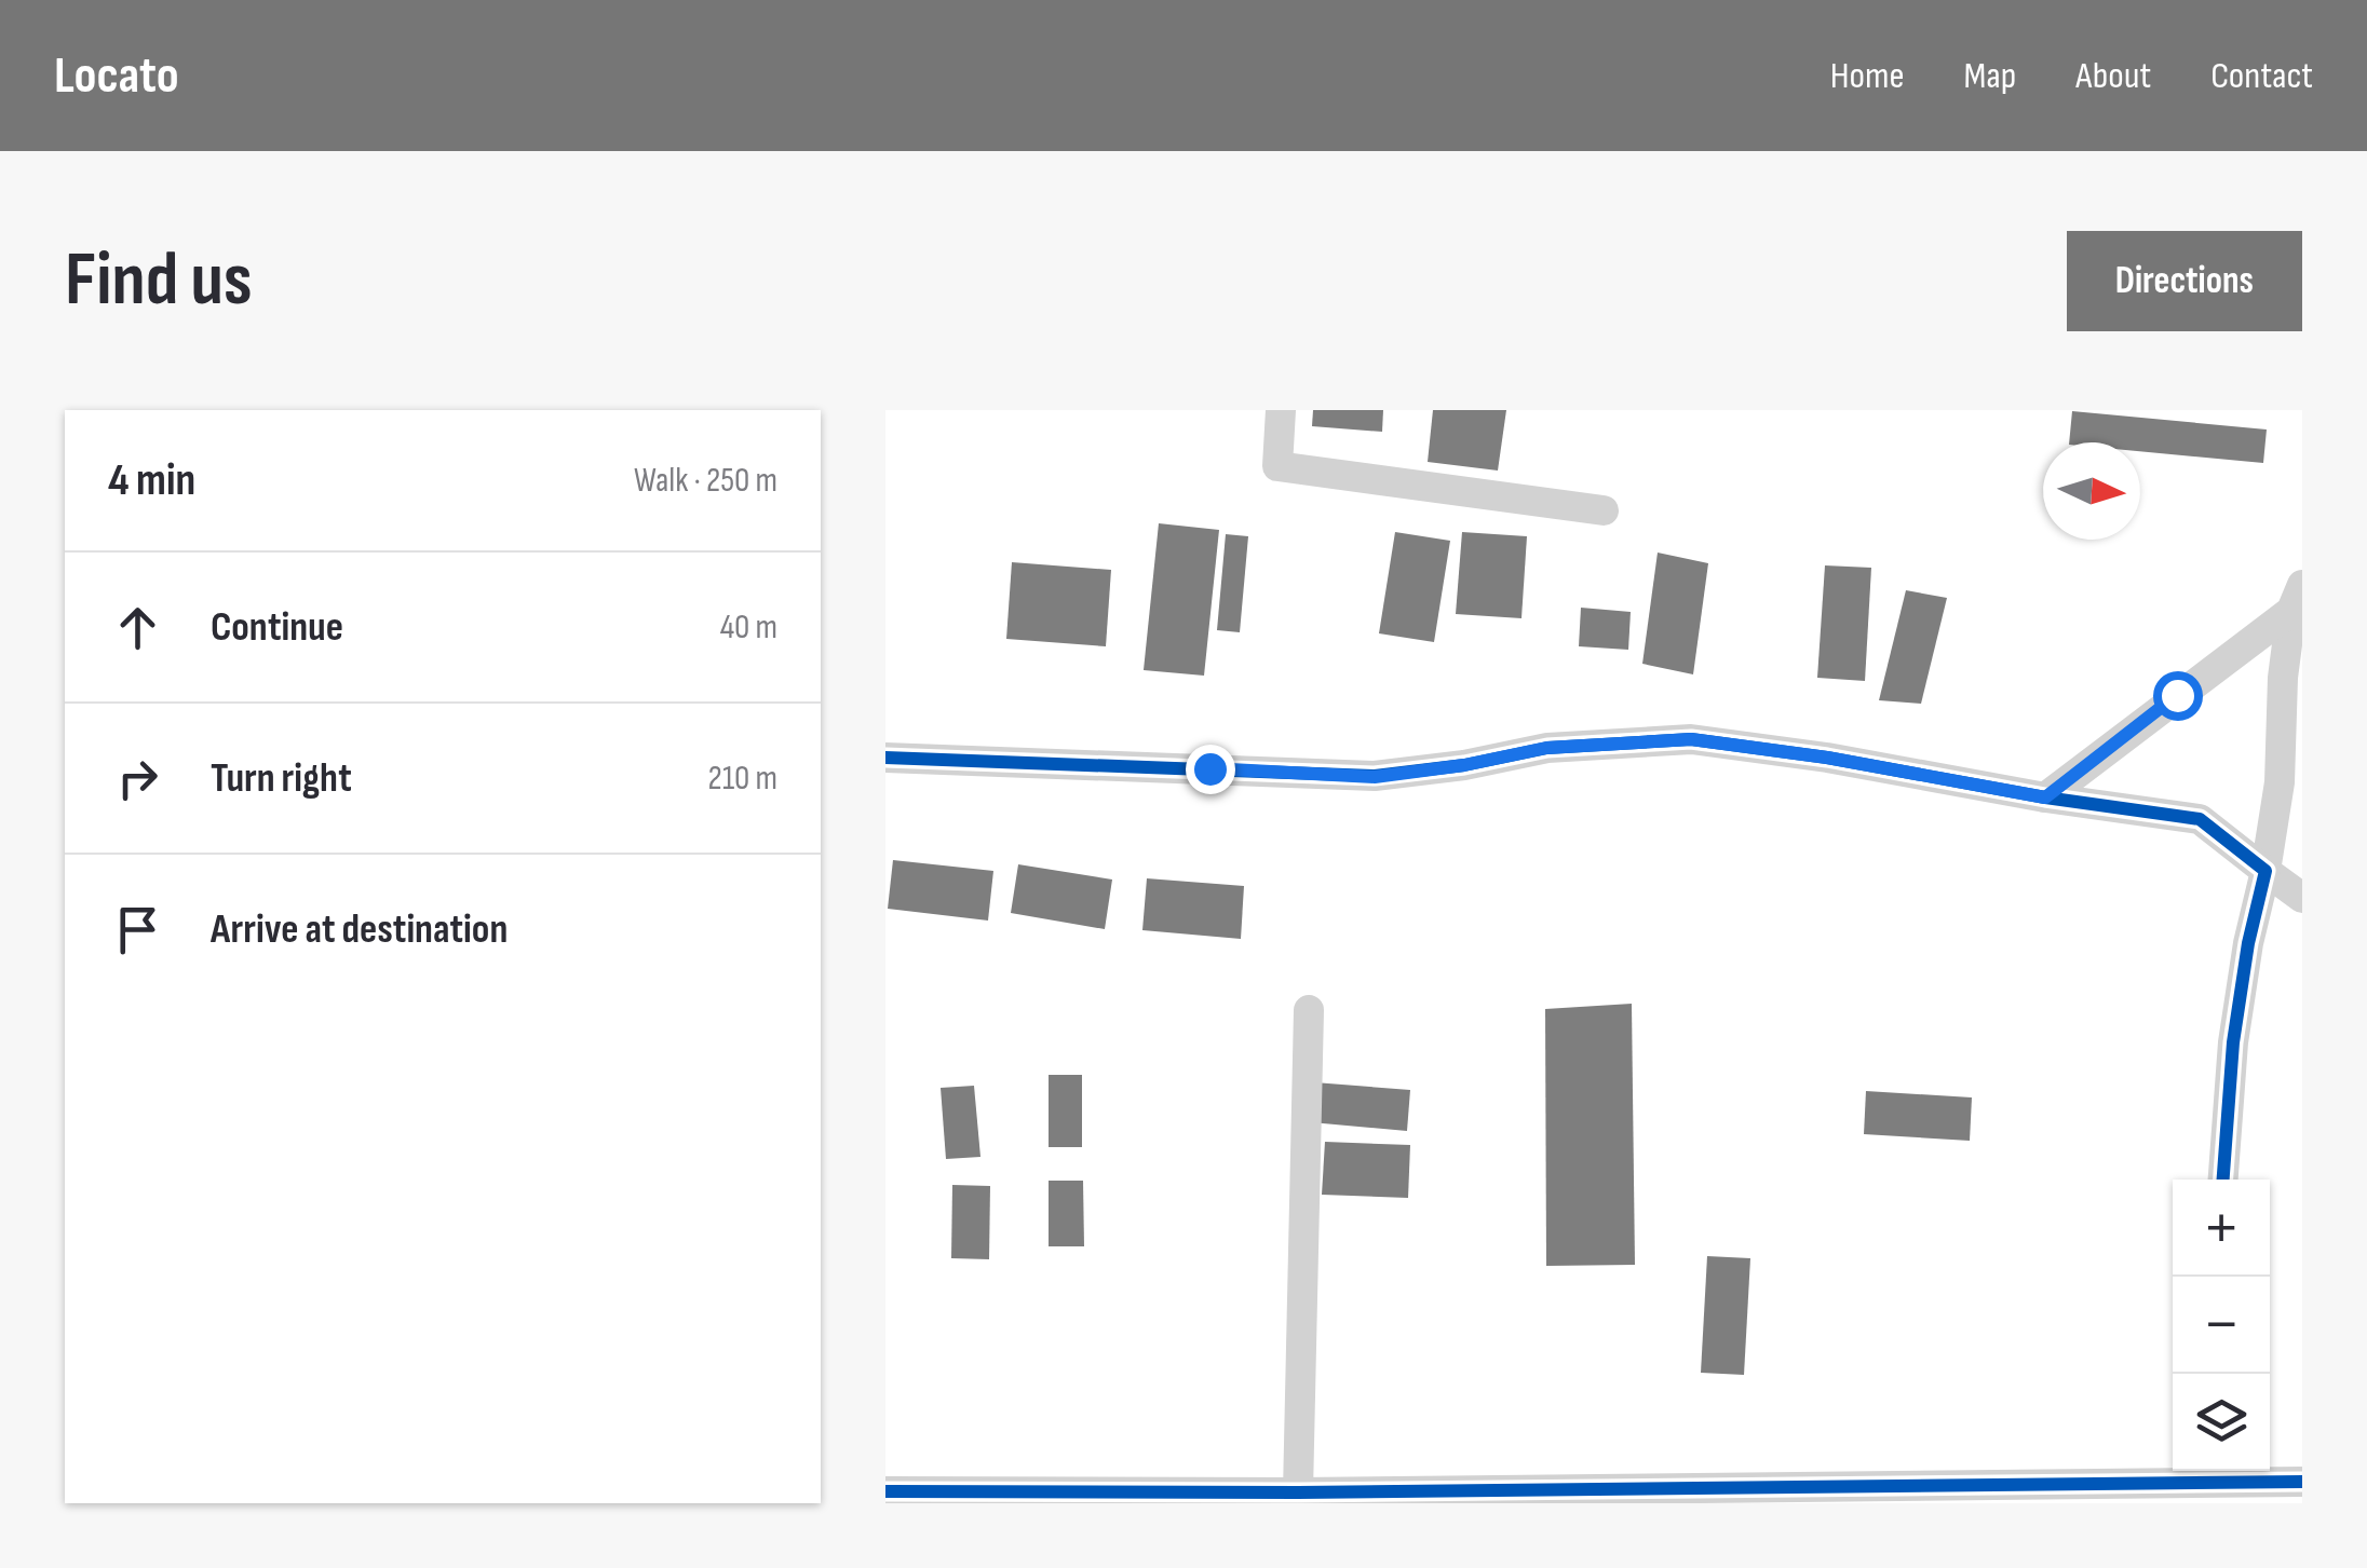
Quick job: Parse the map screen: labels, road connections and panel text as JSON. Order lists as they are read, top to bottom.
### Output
{
  "north": "right",
  "page": {
    "header": "Locato",
    "nav": [
      "Home",
      "Map",
      "About",
      "Contact"
    ],
    "buttons": "Directions",
    "title": "Find us",
    "heading": ["4 min", "Walk · 250 m"],
    "list": [
      ["Continue", "40 m"],
      ["Turn right", "210 m"],
      "Arrive at destination"
    ],
    "map_buttons": ["+", "−"]
  }
}
